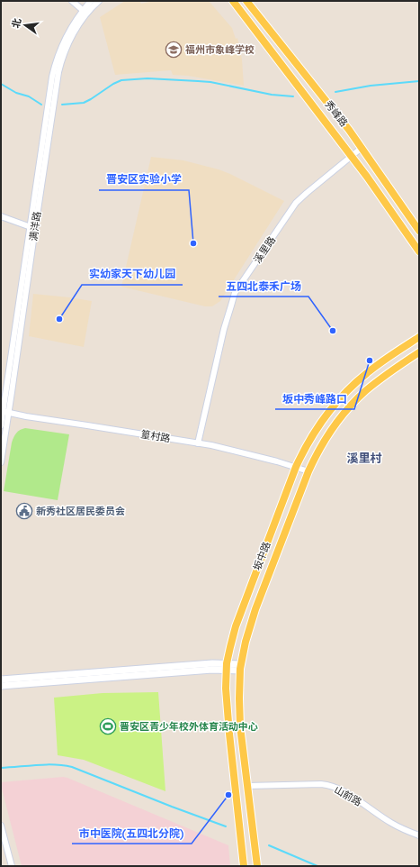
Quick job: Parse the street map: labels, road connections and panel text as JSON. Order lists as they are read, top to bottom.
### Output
{
  "streets": {
    "main road": ["秀峰路", "坂中路"],
    "street": [
      "满洋路",
      "溪里路",
      "篁村路",
      "山前路"
    ]
  },
  "crossings": [
    ["秀峰路", "溪里路"],
    ["满洋路", "篁村路"],
    ["溪里路", "篁村路"],
    ["篁村路", "坂中路"],
    ["坂中路", "山前路"]
  ],
  "districts": ["溪里村"],
  "places": {
    "school or university": ["福州市象峰学校"],
    "other": [
      "晋安区实验小学",
      "实幼家天下幼儿园",
      "五四北泰禾广场",
      "坂中秀峰路口",
      "市中医院(五四北分院)"
    ],
    "public building": ["新秀社区居民委员会"],
    "sports": ["晋安区青少年校外体育活动中心"]
  },
  "north": "left"
}
